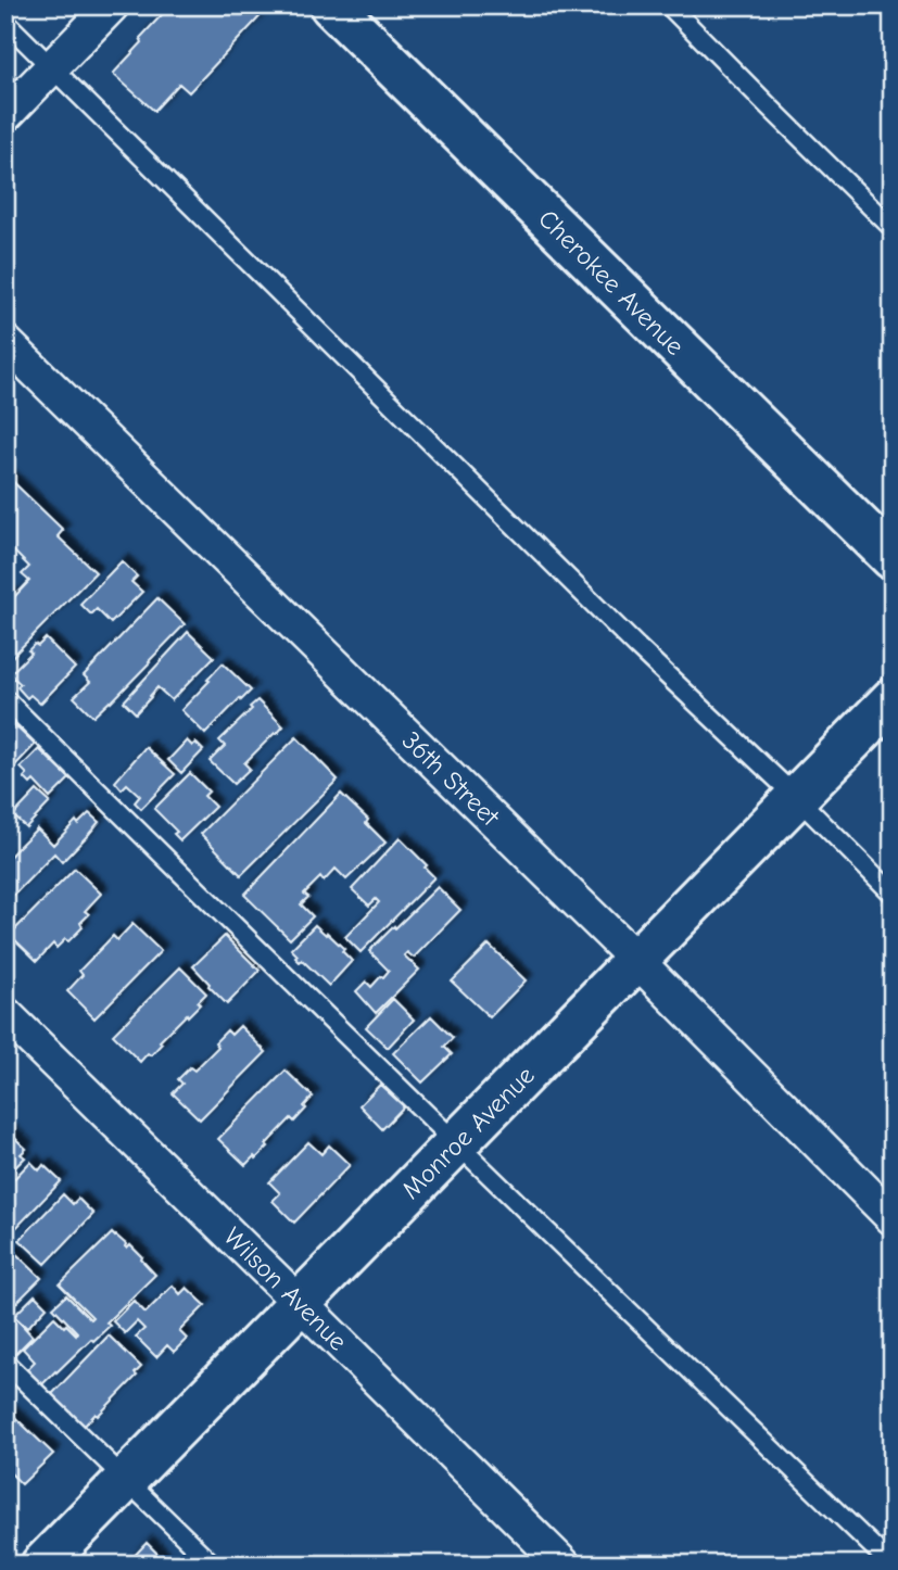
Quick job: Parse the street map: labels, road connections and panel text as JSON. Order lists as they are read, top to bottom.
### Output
{
  "streets": {
    "street": [
      "Cherokee Avenue",
      "36th Street",
      "Monroe Avenue",
      "Wilson Avenue"
    ]
  },
  "crossings": [
    ["36th Street", "Monroe Avenue"],
    ["Monroe Avenue", "Wilson Avenue"]
  ]
}
